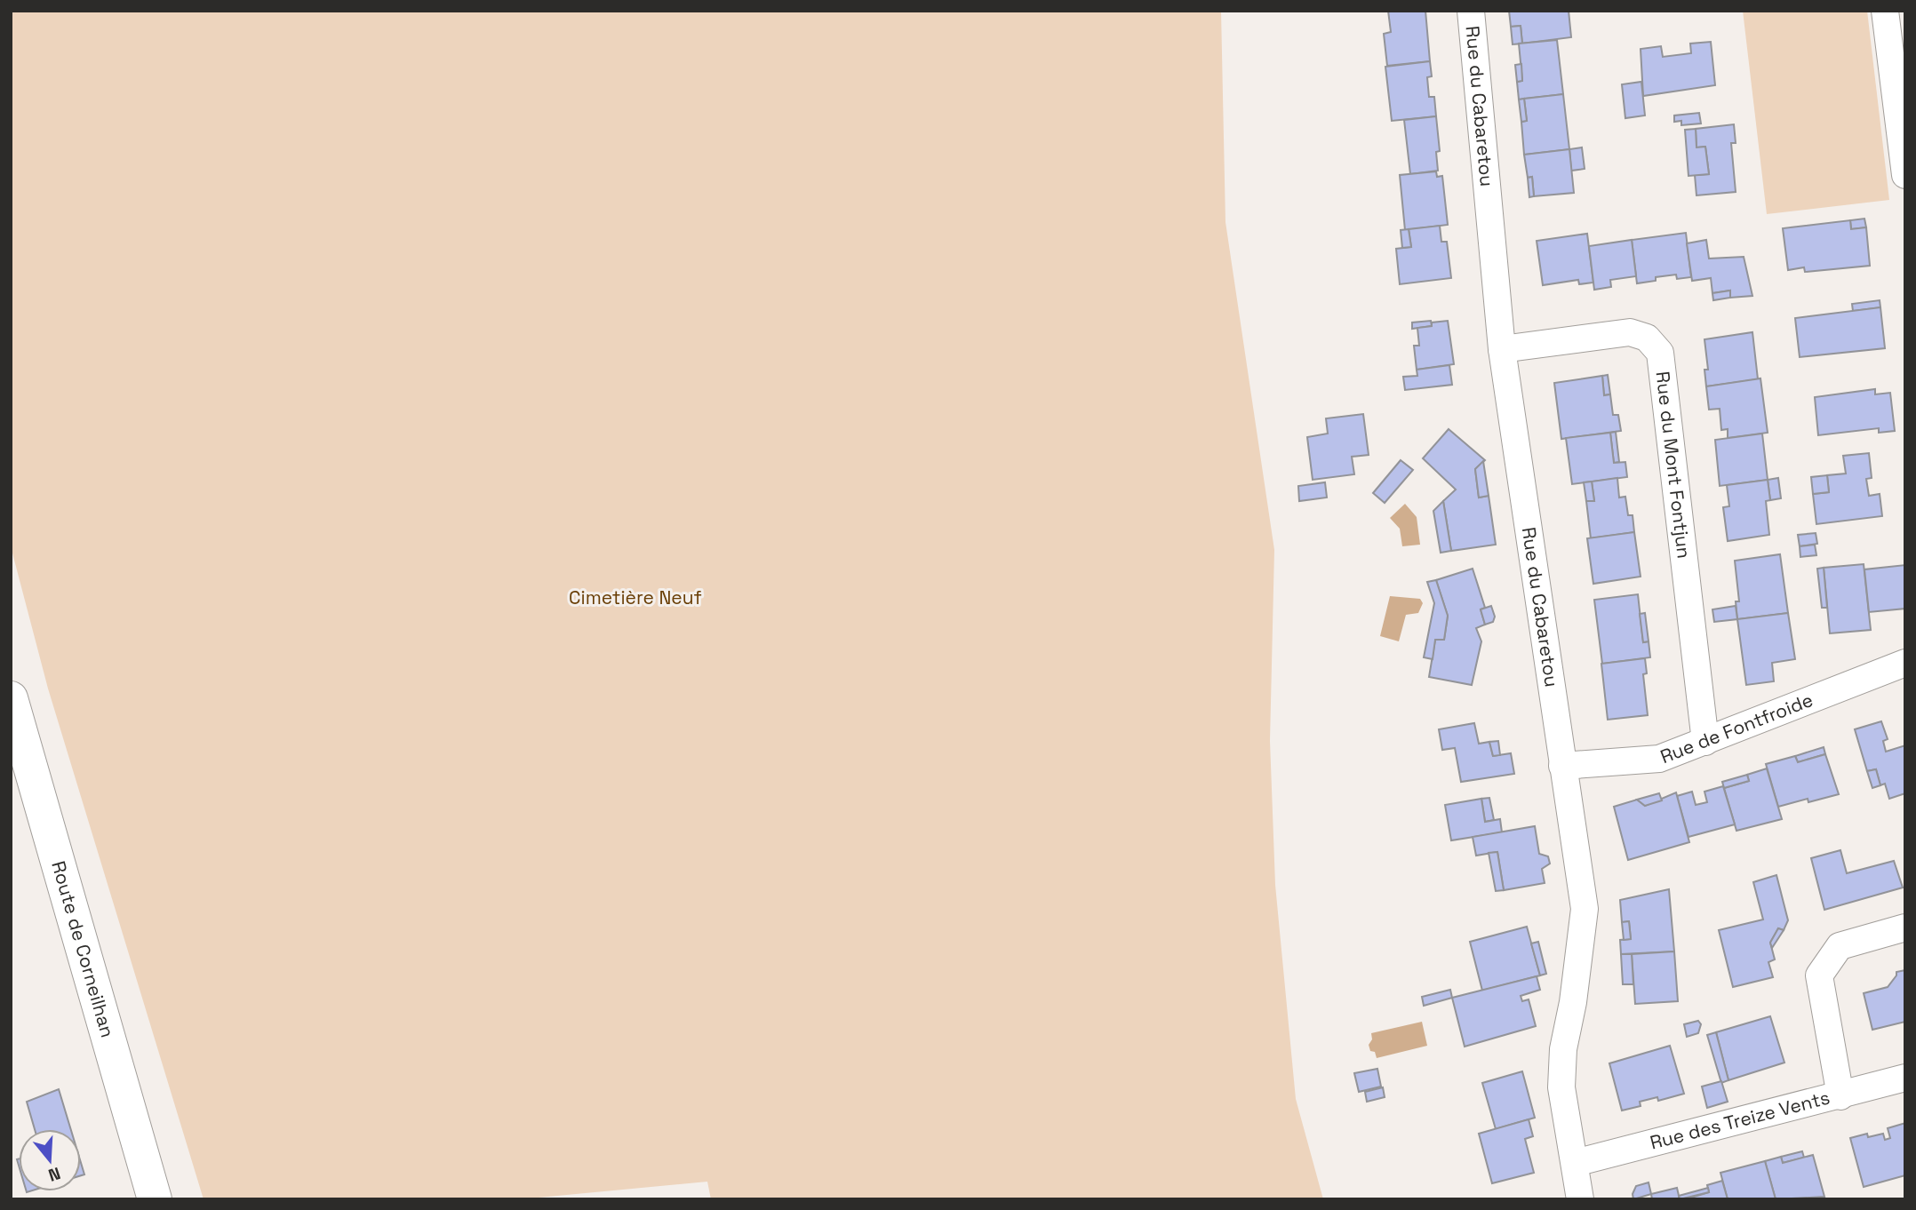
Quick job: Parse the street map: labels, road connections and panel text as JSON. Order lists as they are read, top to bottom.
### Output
{
  "streets": {
    "street": [
      "Rue du Cabaretou",
      "Rue du Mont Fontjun",
      "Rue de Fontfroide",
      "Route de Corneilhan",
      "Rue des Treize Vents"
    ]
  },
  "crossings": [
    ["Rue du Cabaretou", "Rue du Mont Fontjun"],
    ["Rue du Cabaretou", "Rue de Fontfroide"],
    ["Rue du Cabaretou", "Rue des Treize Vents"],
    ["Rue du Mont Fontjun", "Rue de Fontfroide"]
  ],
  "parks": ["Cimetière Neuf"],
  "north": "bottom"
}
